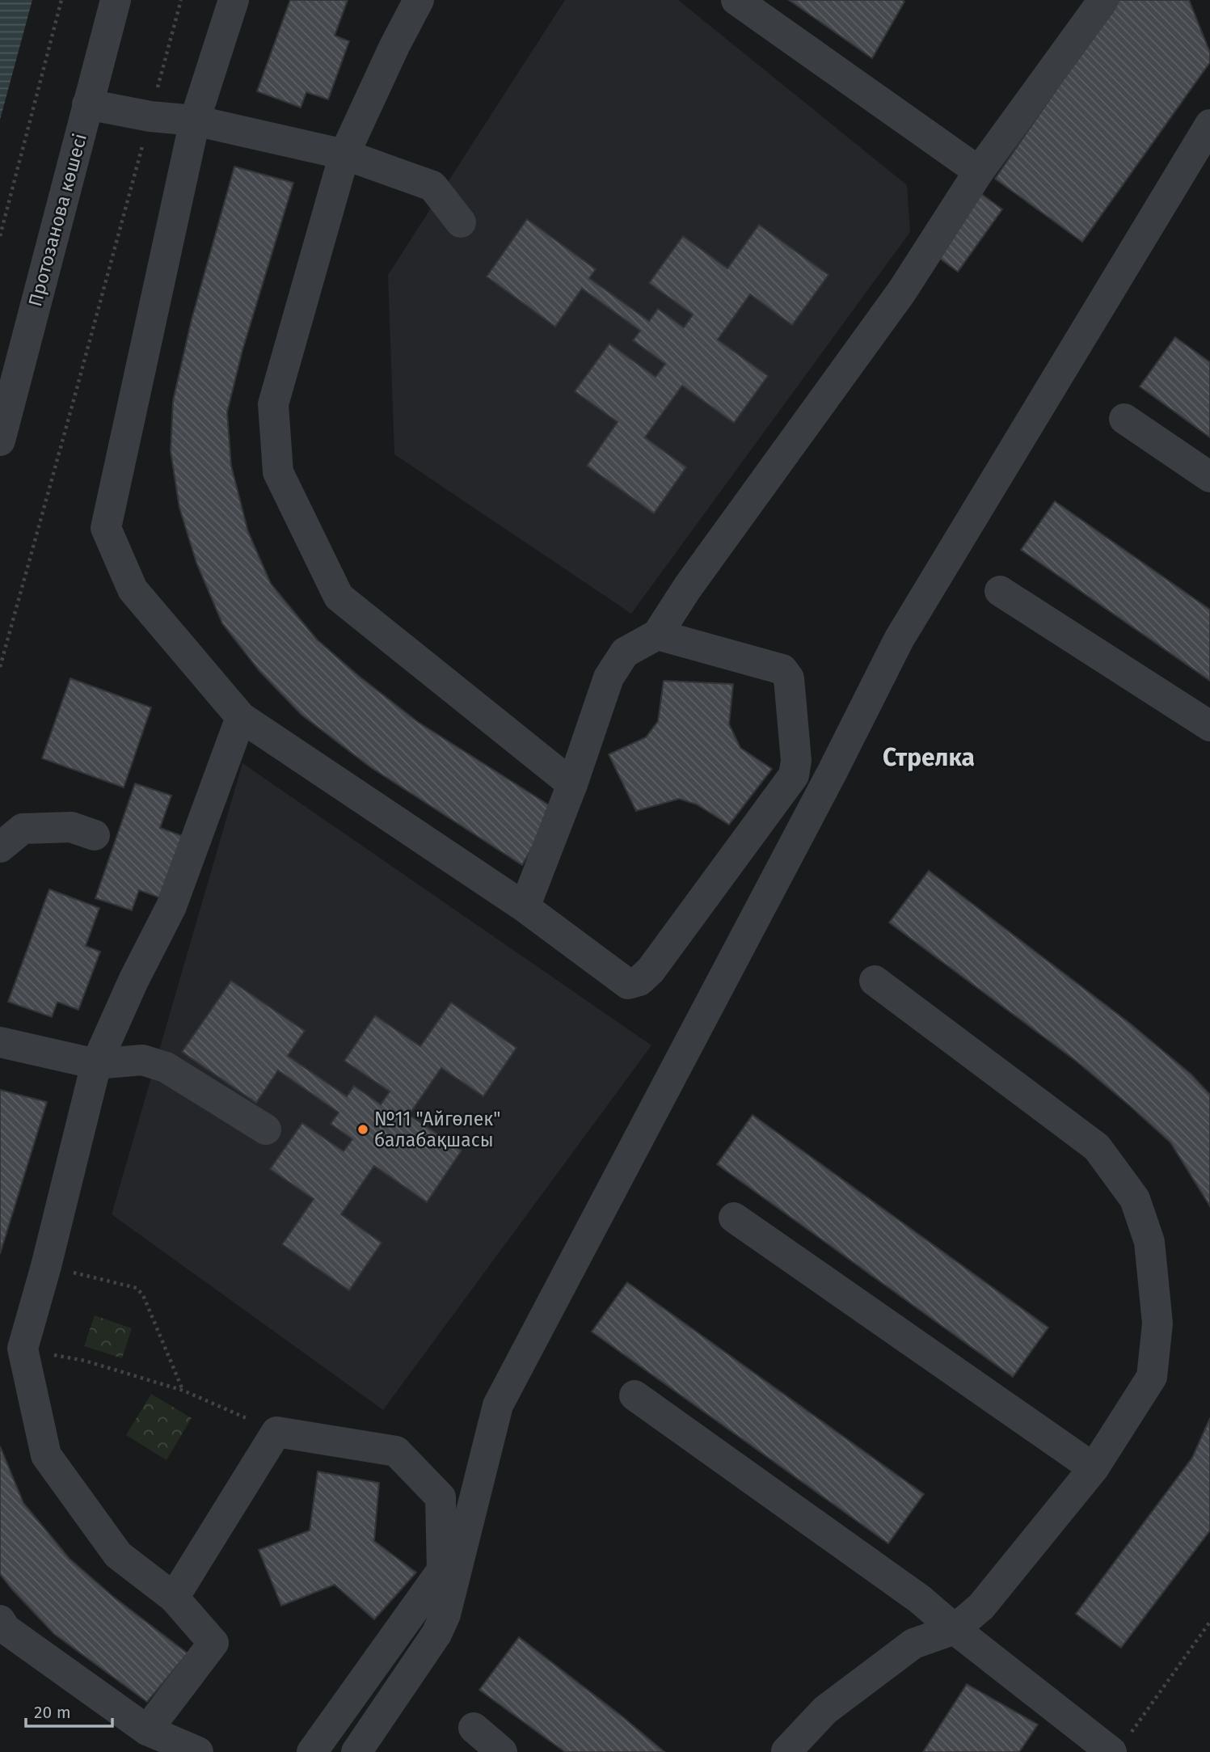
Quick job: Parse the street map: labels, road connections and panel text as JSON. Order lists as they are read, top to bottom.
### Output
{
  "streets": {
    "street": ["Протозанова көшесі"]
  },
  "districts": ["Стрелка"],
  "places": ["№11 \"Айгөлек\" балабақшасы"],
  "scale_bar": "20 m"
}
